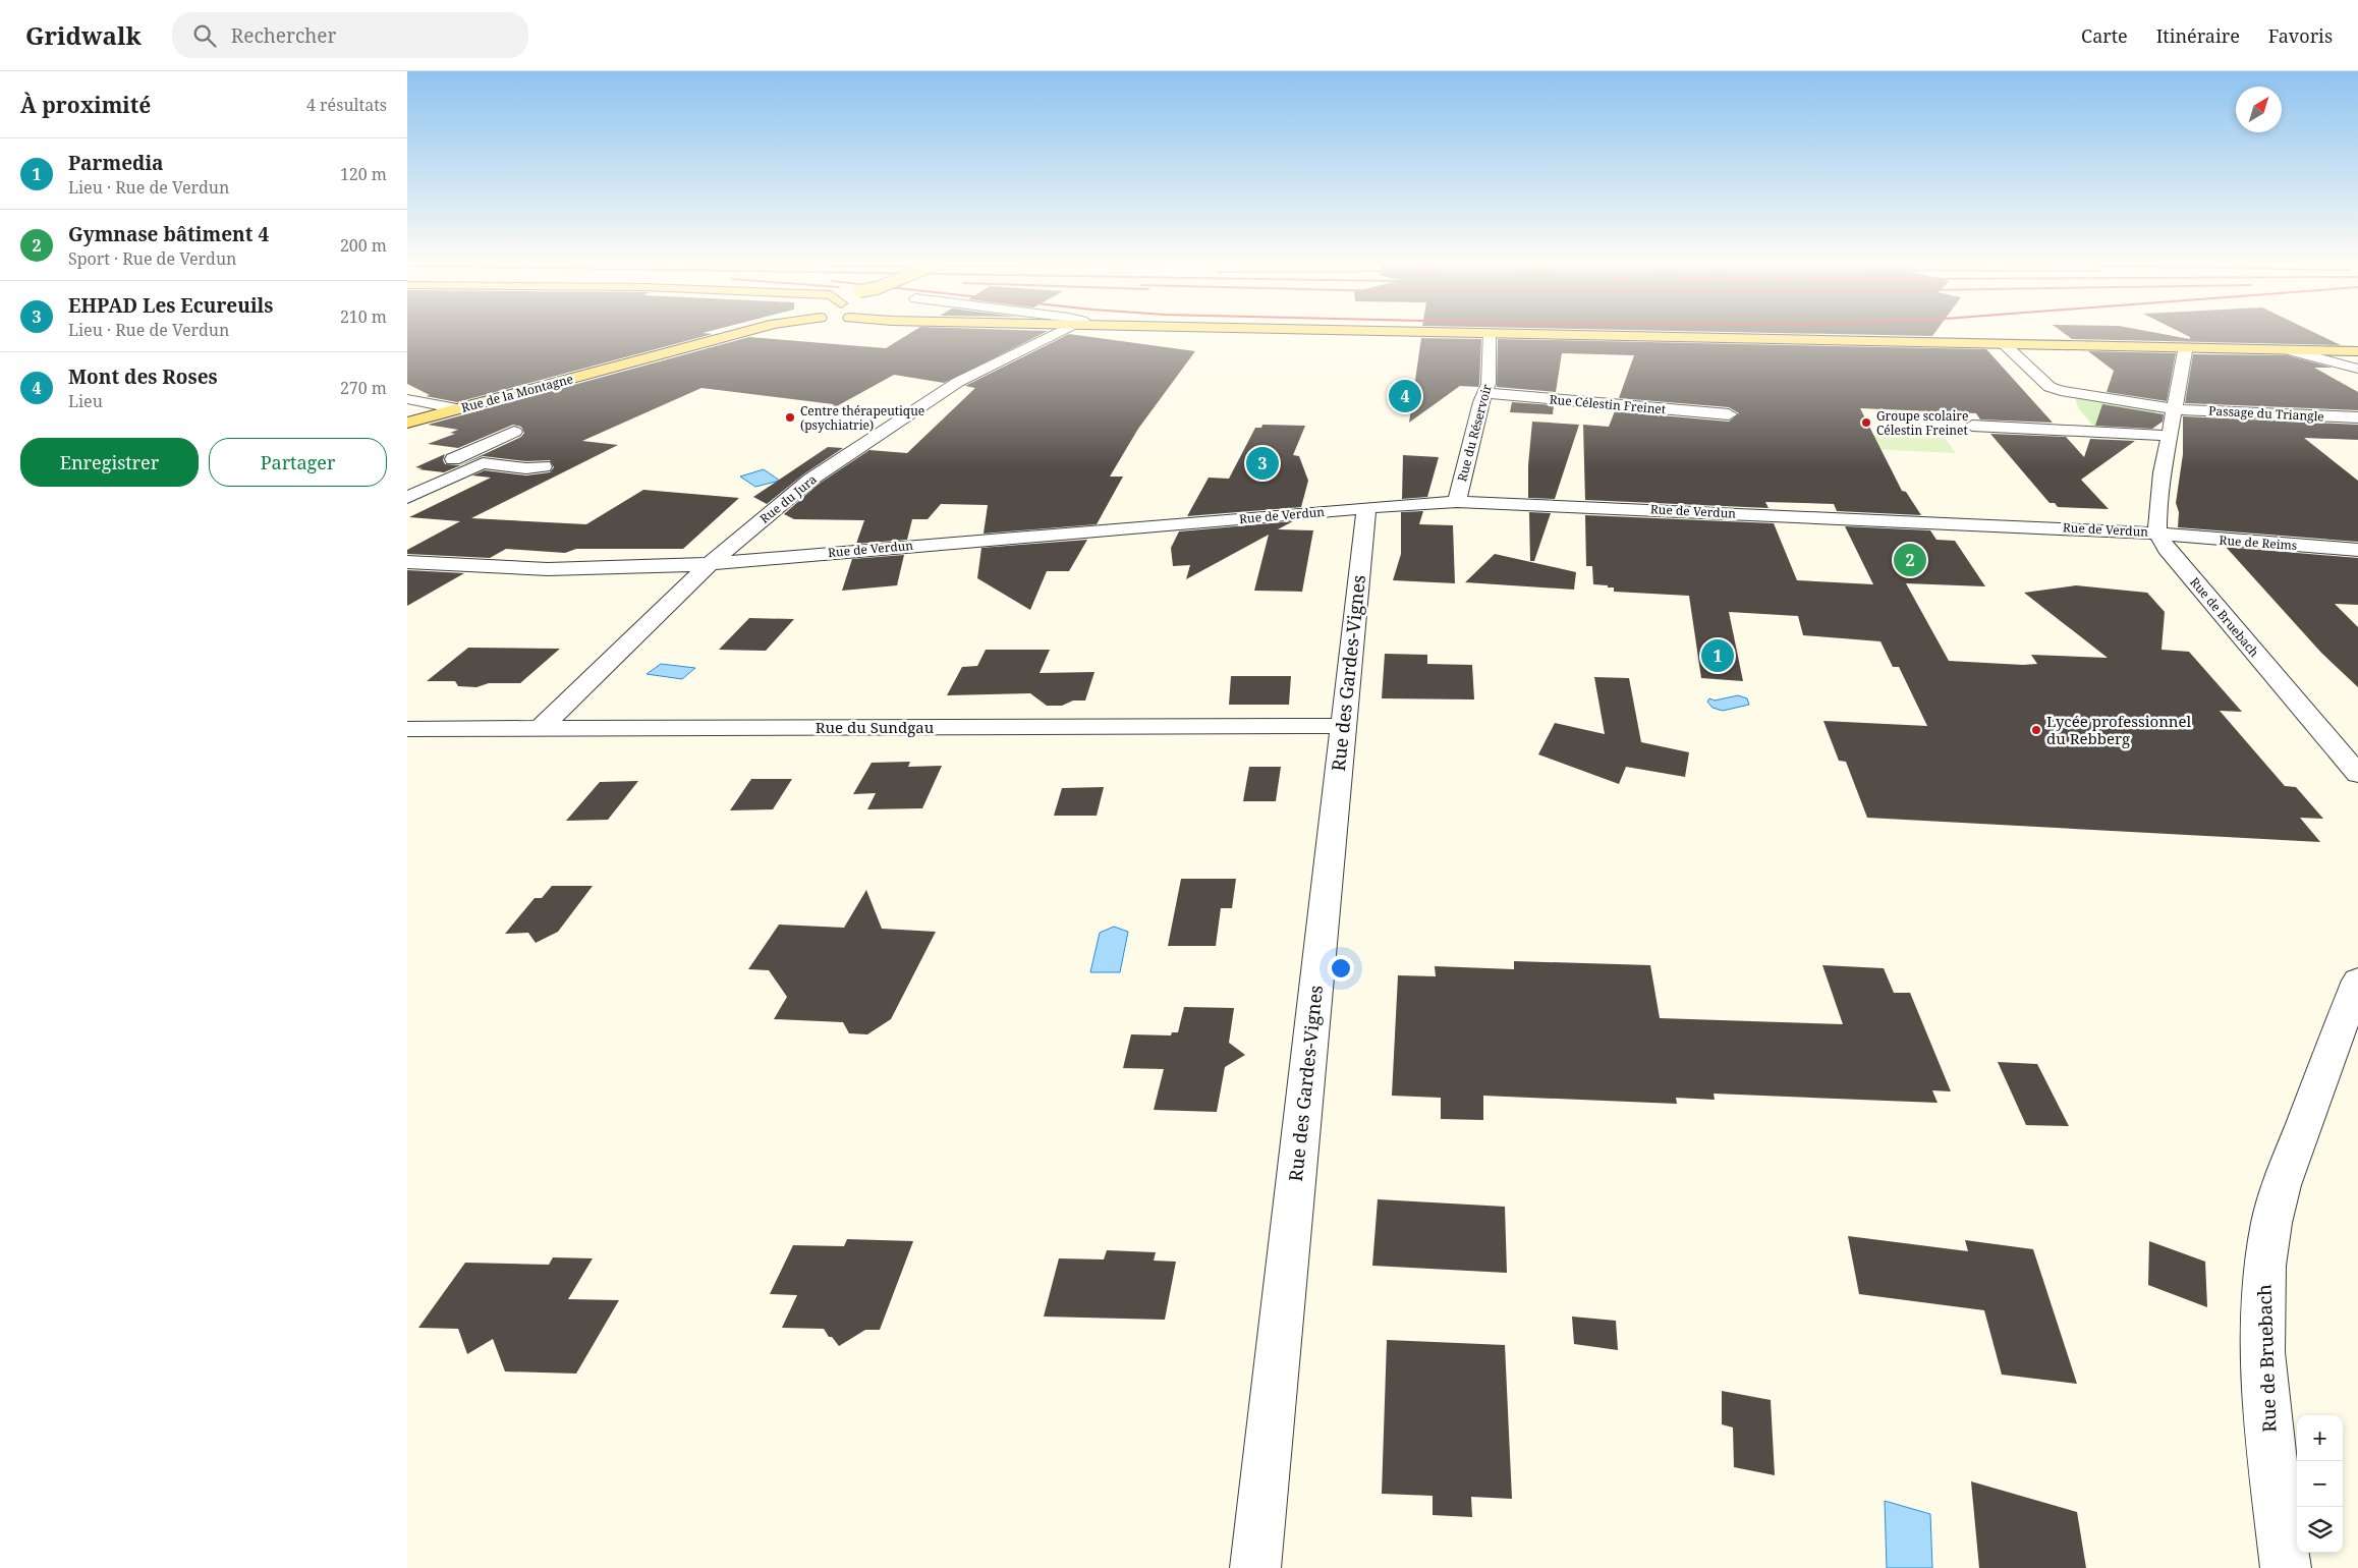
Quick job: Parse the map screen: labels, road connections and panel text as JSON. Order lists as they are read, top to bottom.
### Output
{
  "streets": {
    "main road": ["Rue de la Montagne"],
    "street": [
      "Rue Célestin Freinet",
      "Passage du Triangle",
      "Rue du Réservoir",
      "Rue du Jura",
      "Rue de Verdun",
      "Rue de Reims",
      "Rue de Bruebach",
      "Rue des Gardes-Vignes",
      "Rue du Sundgau"
    ]
  },
  "crossings": [
    ["Rue Célestin Freinet", "Rue du Réservoir"],
    ["Rue du Réservoir", "Rue de Verdun"],
    ["Rue du Jura", "Rue de Verdun"],
    ["Rue du Jura", "Rue du Sundgau"],
    ["Rue de Verdun", "Rue de Reims"],
    ["Rue de Verdun", "Rue de Bruebach"],
    ["Rue de Verdun", "Rue des Gardes-Vignes"],
    ["Rue de Reims", "Rue de Bruebach"],
    ["Rue des Gardes-Vignes", "Rue du Sundgau"]
  ],
  "places": ["Centre thérapeutique (psychiatrie)", "Groupe scolaire Célestin Freinet", "Lycée professionnel du Rebberg"],
  "north": "top right",
  "page": {
    "header": "Gridwalk",
    "search": "Rechercher",
    "nav": ["Carte", "Itinéraire", "Favoris"],
    "heading": ["À proximité", "4 résultats"],
    "list": [
      {
        "mark": "1",
        "name": "Parmedia",
        "note": "Lieu · Rue de Verdun",
        "value": "120 m"
      },
      {
        "mark": "2",
        "name": "Gymnase bâtiment 4",
        "note": "Sport · Rue de Verdun",
        "value": "200 m"
      },
      {
        "mark": "3",
        "name": "EHPAD Les Ecureuils",
        "note": "Lieu · Rue de Verdun",
        "value": "210 m"
      },
      {
        "mark": "4",
        "name": "Mont des Roses",
        "note": "Lieu",
        "value": "270 m"
      }
    ],
    "pins": [
      "4",
      "3",
      "2",
      "1"
    ],
    "buttons": ["Enregistrer", "Partager"],
    "map_buttons": ["+", "−"]
  }
}
